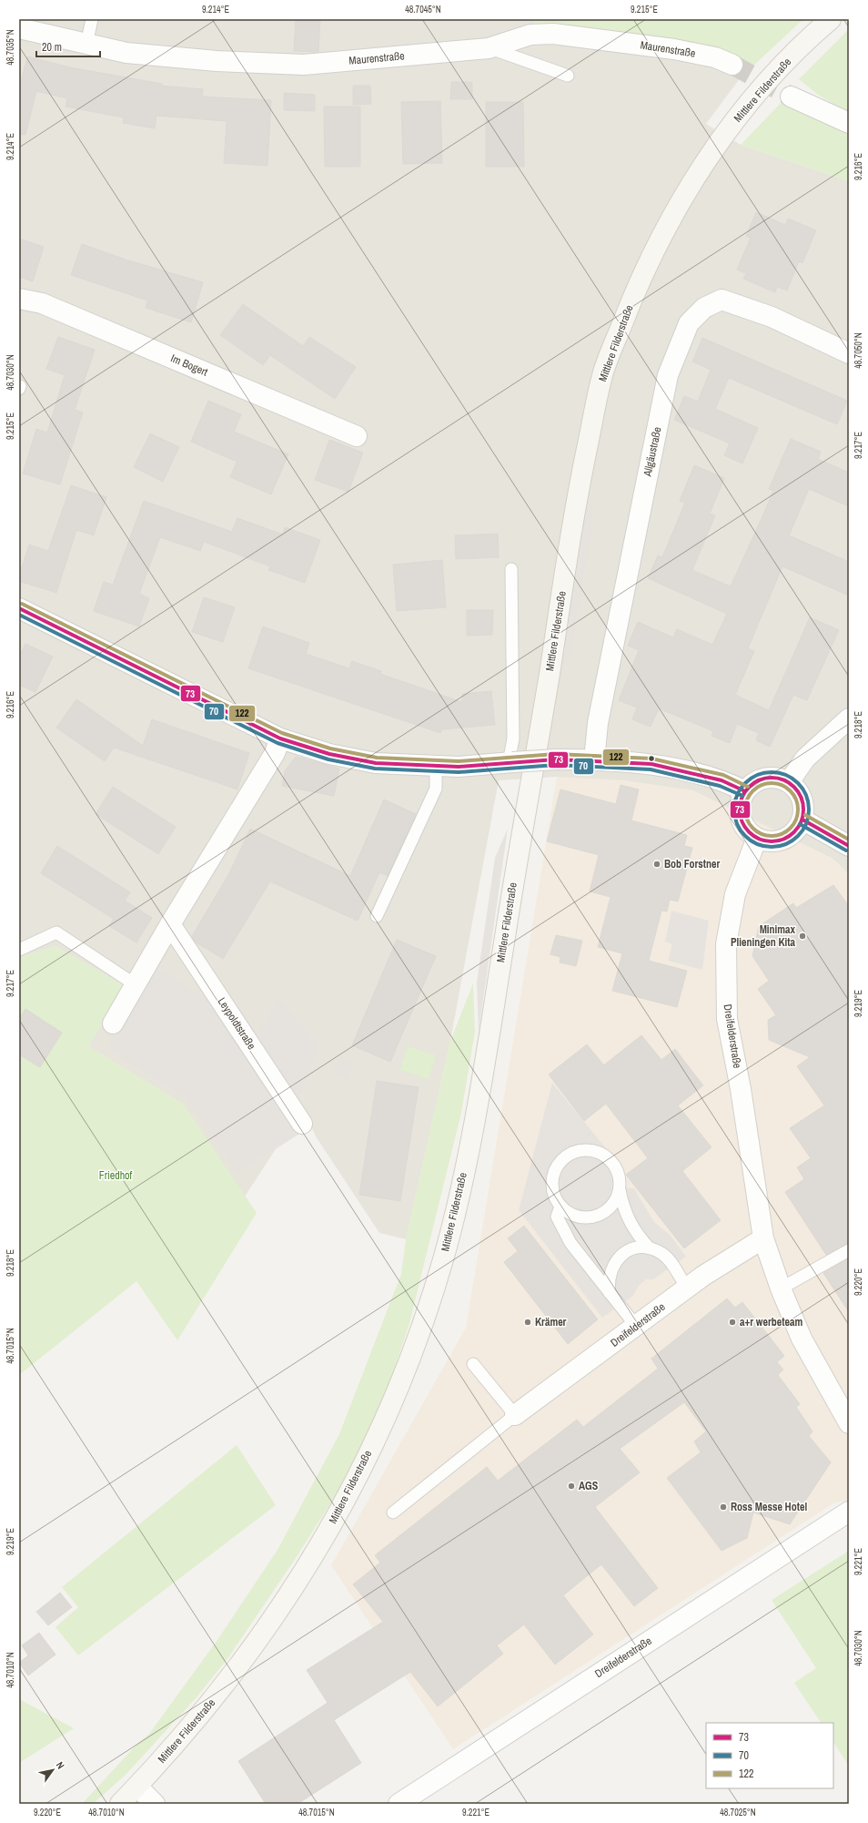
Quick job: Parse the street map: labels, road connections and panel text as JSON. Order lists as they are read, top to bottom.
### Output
{
  "streets": {
    "main road": ["Mittlere Filderstraße"],
    "street": [
      "Maurenstraße",
      "Im Bogert",
      "Allgäustraße",
      "Leypoldtstraße",
      "Dreifelderstraße"
    ]
  },
  "parks": ["Friedhof"],
  "places": [
    "Bob Forstner",
    "Minimax Plieningen Kita",
    "Krämer",
    "a+r werbeteam",
    "AGS",
    "Ross Messe Hotel"
  ],
  "lines": ["transit line 122", "transit line 73", "transit line 70"],
  "legend": ["73", "70", "122"],
  "scale_bar": "20 m",
  "north": "top right",
  "coordinates": [
    "9.214°E",
    "48.7045°N",
    "9.215°E",
    "48.7035°N",
    "9.216°E",
    "48.7050°N",
    "48.7030°N",
    "9.217°E",
    "9.218°E",
    "9.219°E",
    "9.220°E",
    "48.7015°N",
    "9.221°E",
    "48.7010°N",
    "48.7025°N"
  ]
}
